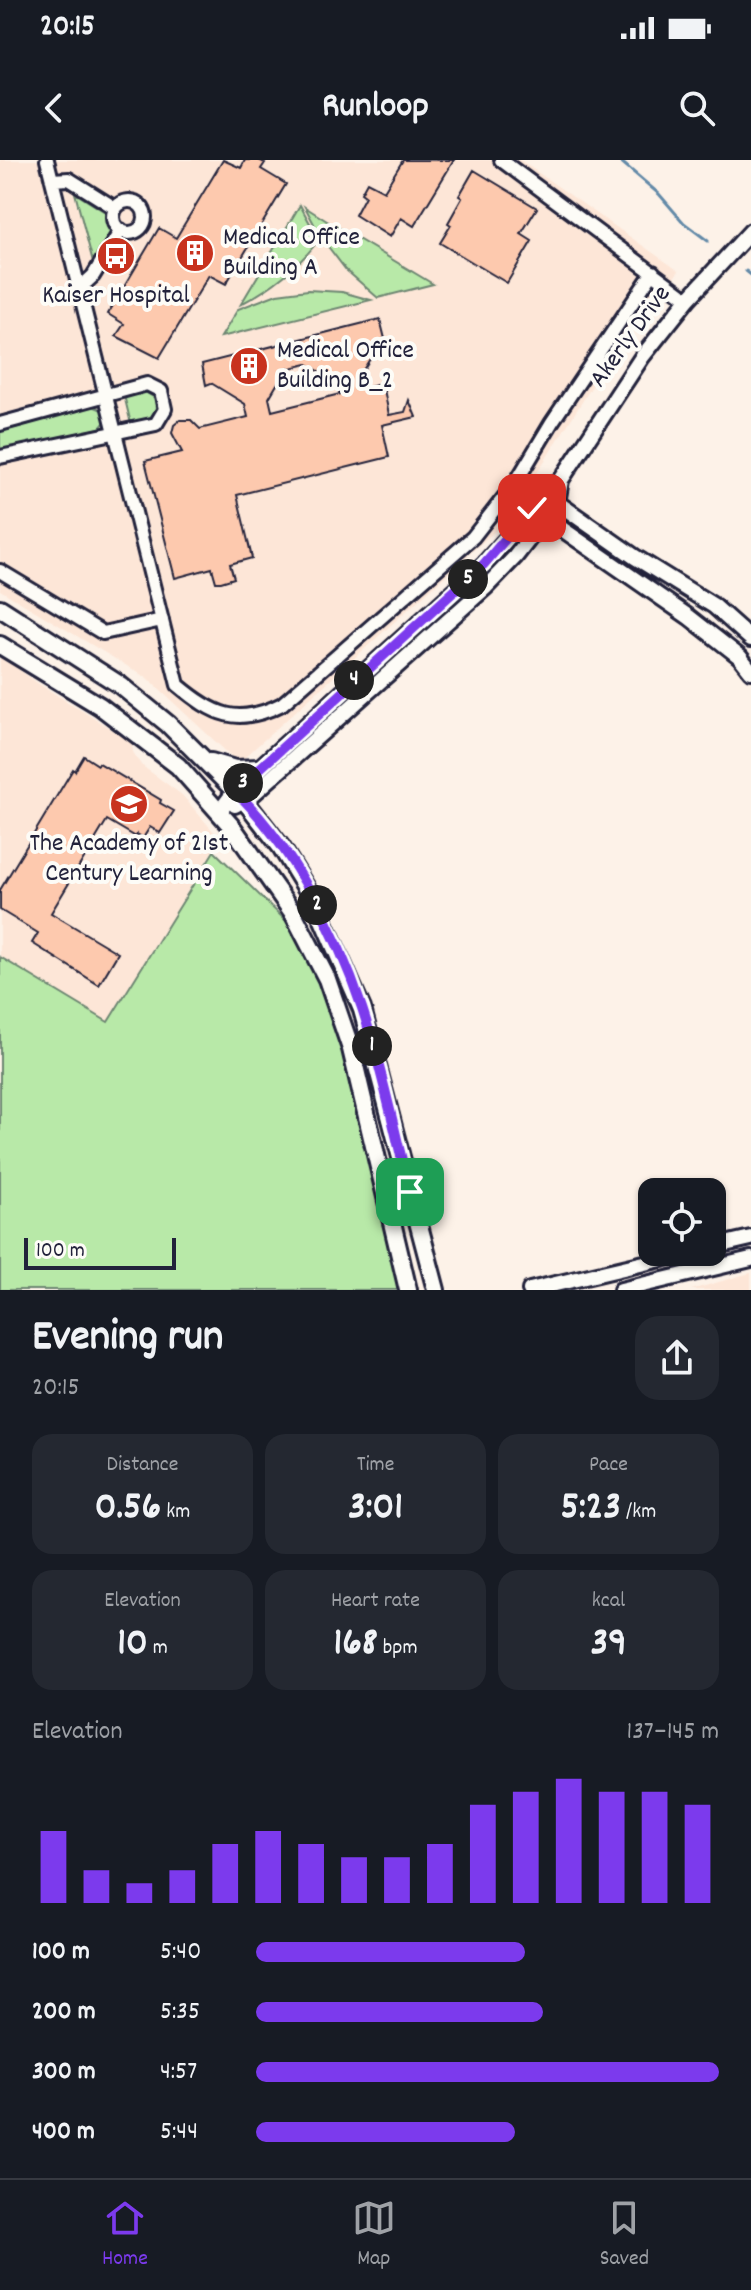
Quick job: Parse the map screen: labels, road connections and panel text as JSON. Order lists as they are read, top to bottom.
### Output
{
  "streets": {
    "street": ["Akerly Drive"]
  },
  "places": {
    "building": ["Medical Office Building A", "Medical Office Building B_2"],
    "bus stop": ["Kaiser Hospital"],
    "school or university": ["The Academy of 21st Century Learning"]
  },
  "scale_bar": "100 m",
  "page": {
    "status": "20:15",
    "header": "Runloop",
    "pins": [
      "5",
      "4",
      "3",
      "2",
      "1"
    ],
    "scale": "100 m",
    "heading": ["Evening run", "20:15"],
    "stats": [
      ["Distance", "0.56 km"],
      ["Time", "3:01"],
      ["Pace", "5:23 /km"],
      ["Elevation", "10 m"],
      ["Heart rate", "168 bpm"],
      ["kcal", "39"]
    ],
    "chart": ["Elevation", "137–145 m"],
    "list": [
      {
        "name": "100 m",
        "note": "5:40"
      },
      {
        "name": "200 m",
        "note": "5:35"
      },
      {
        "name": "300 m",
        "note": "4:57"
      },
      {
        "name": "400 m",
        "note": "5:44"
      }
    ],
    "tabs": ["Home", "Map", "Saved"]
  }
}
